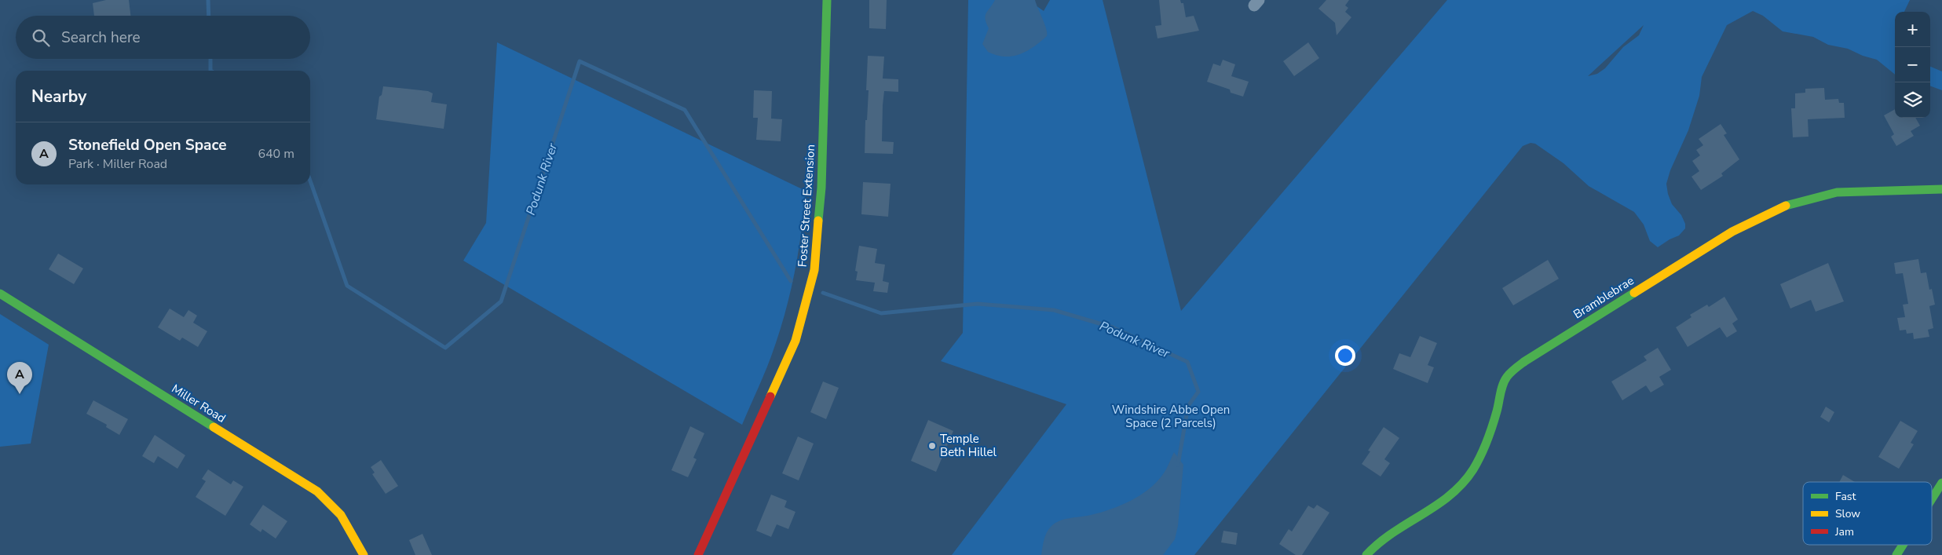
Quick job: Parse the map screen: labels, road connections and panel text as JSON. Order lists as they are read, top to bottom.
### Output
{
  "streets": {
    "street": ["Foster Street Extension", "Bramblebrae", "Miller Road"]
  },
  "water": ["Podunk River"],
  "parks": ["Windshire Abbe Open Space (2 Parcels)"],
  "places": ["Temple Beth Hillel"],
  "legend": ["Fast", "Slow", "Jam"],
  "page": {
    "map_buttons": ["+", "−"],
    "search": "Search here",
    "heading": "Nearby",
    "list": [
      {
        "mark": "A",
        "name": "Stonefield Open Space",
        "note": "Park · Miller Road",
        "value": "640 m"
      }
    ],
    "pins": "A"
  }
}
